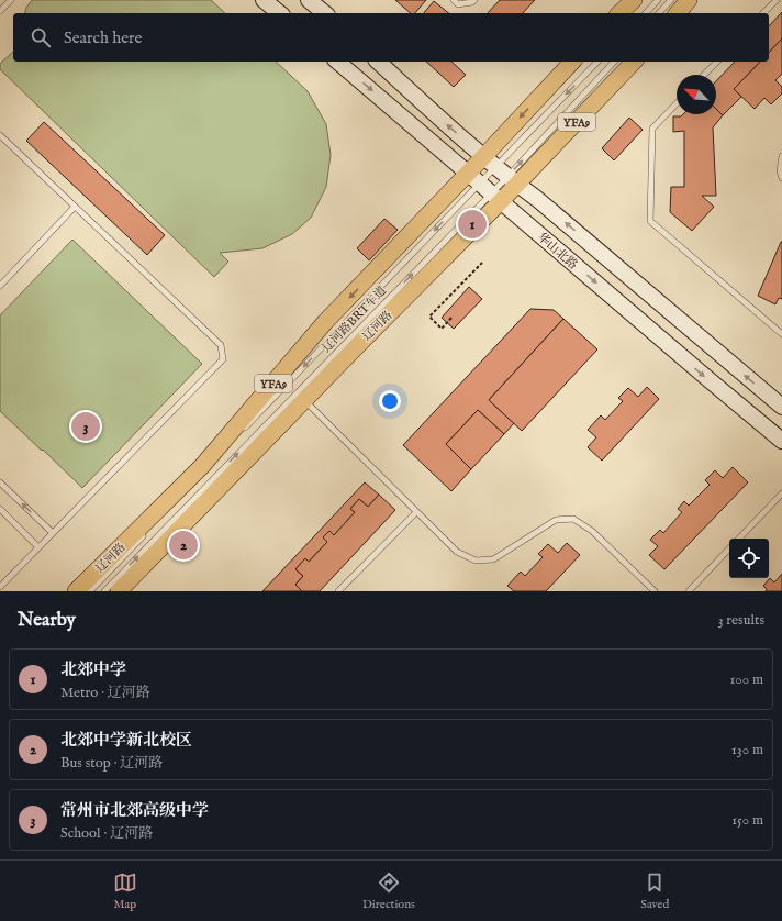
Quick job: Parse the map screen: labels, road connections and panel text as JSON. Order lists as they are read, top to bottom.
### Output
{
  "streets": {
    "main road": ["YFA9", "华山北路", "辽河路"],
    "lane": ["辽河路BRT车道"]
  },
  "crossings": [
    ["华山北路", "辽河路BRT车道"],
    ["华山北路", "辽河路"],
    ["辽河路BRT车道", "辽河路"]
  ],
  "north": "top left",
  "page": {
    "search": "Search here",
    "pins": ["1", "3", "2"],
    "heading": ["Nearby", "3 results"],
    "list": [
      {
        "mark": "1",
        "name": "北郊中学",
        "note": "Metro · 辽河路",
        "value": "100 m"
      },
      {
        "mark": "2",
        "name": "北郊中学新北校区",
        "note": "Bus stop · 辽河路",
        "value": "130 m"
      },
      {
        "mark": "3",
        "name": "常州市北郊高级中学",
        "note": "School · 辽河路",
        "value": "150 m"
      }
    ],
    "nav": ["Map", "Directions", "Saved"]
  }
}
